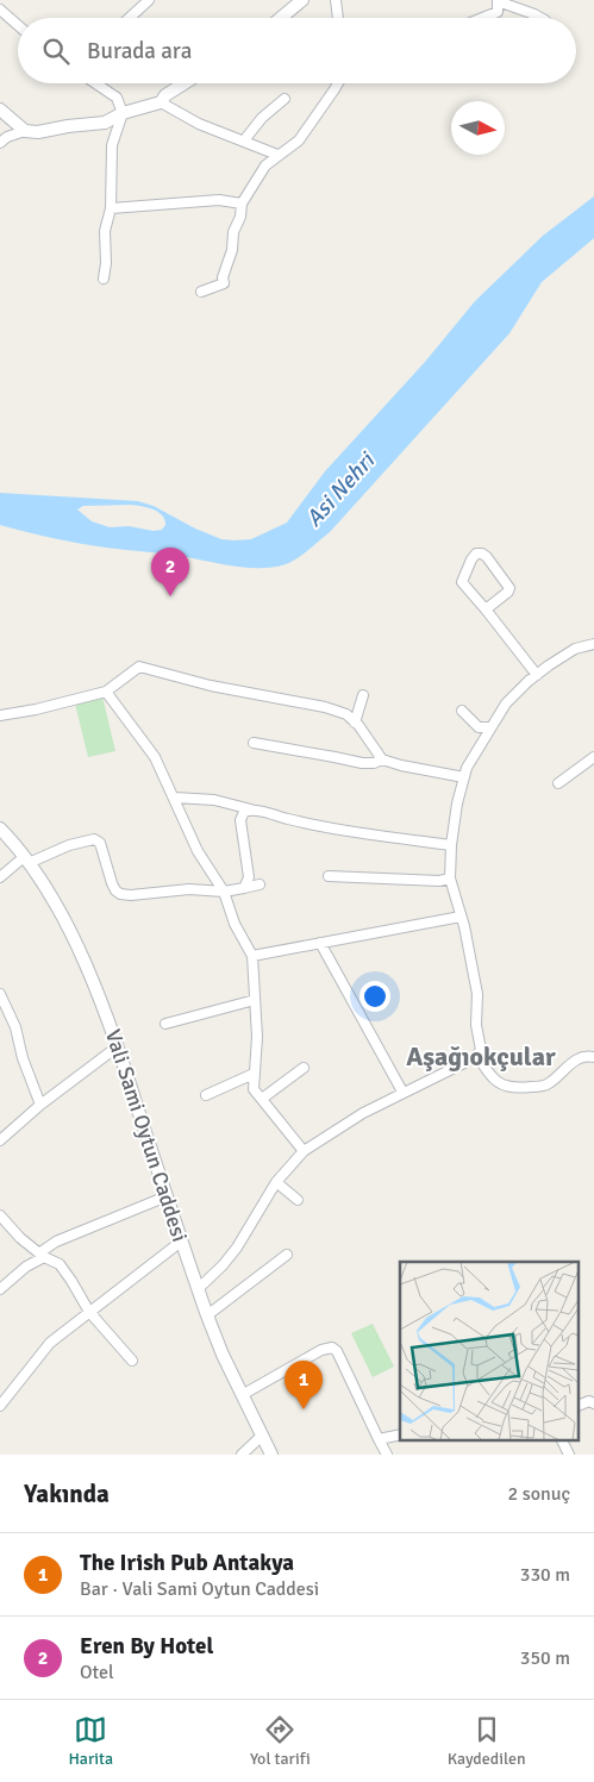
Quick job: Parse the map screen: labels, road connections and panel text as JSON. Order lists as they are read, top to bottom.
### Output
{
  "streets": {
    "street": ["Vali Sami Oytun Caddesi"]
  },
  "districts": ["Aşağıokçular"],
  "water": ["Asi Nehri"],
  "north": "right",
  "page": {
    "search": "Burada ara",
    "pins": ["2", "1"],
    "heading": ["Yakında", "2 sonuç"],
    "list": [
      {
        "mark": "1",
        "name": "The Irish Pub Antakya",
        "note": "Bar · Vali Sami Oytun Caddesi",
        "value": "330 m"
      },
      {
        "mark": "2",
        "name": "Eren By Hotel",
        "note": "Otel",
        "value": "350 m"
      }
    ],
    "nav": ["Harita", "Yol tarifi", "Kaydedilen"]
  }
}
